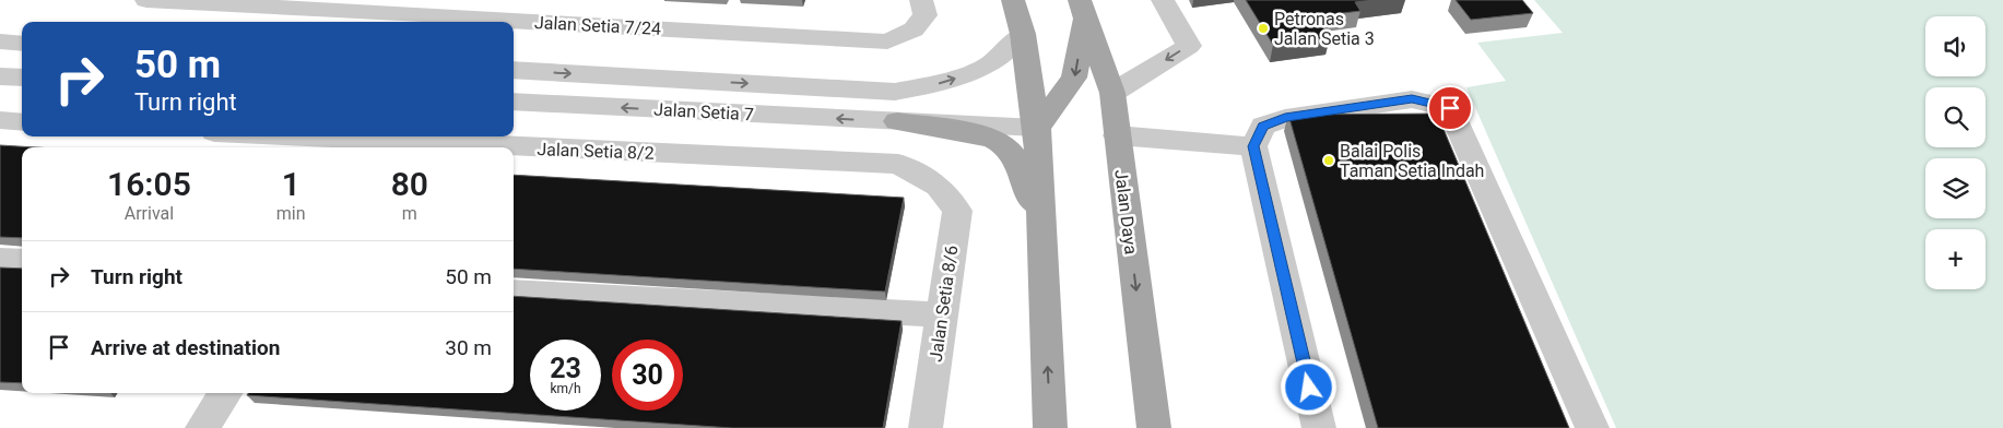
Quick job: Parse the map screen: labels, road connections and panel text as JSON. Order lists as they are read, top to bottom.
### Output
{
  "streets": {
    "main road": ["Jalan Daya"],
    "street": [
      "Jalan Setia 7/24",
      "Jalan Setia 7",
      "Jalan Setia 8/2",
      "Jalan Setia 8/6"
    ]
  },
  "crossings": [
    ["Jalan Setia 8/2", "Jalan Setia 8/6"]
  ],
  "places": ["Petronas Jalan Setia 3", "Balai Polis Taman Setia Indah"],
  "page": {
    "map_buttons": "+",
    "turn": ["50 m", "Turn right"],
    "eta": [
      "16:05",
      "Arrival",
      "1",
      "min",
      "80",
      "m"
    ],
    "list": [
      {
        "name": "Turn right",
        "value": "50 m"
      },
      {
        "name": "Arrive at destination",
        "value": "30 m"
      }
    ],
    "speed": "23 km/h",
    "limit": "30"
  }
}
